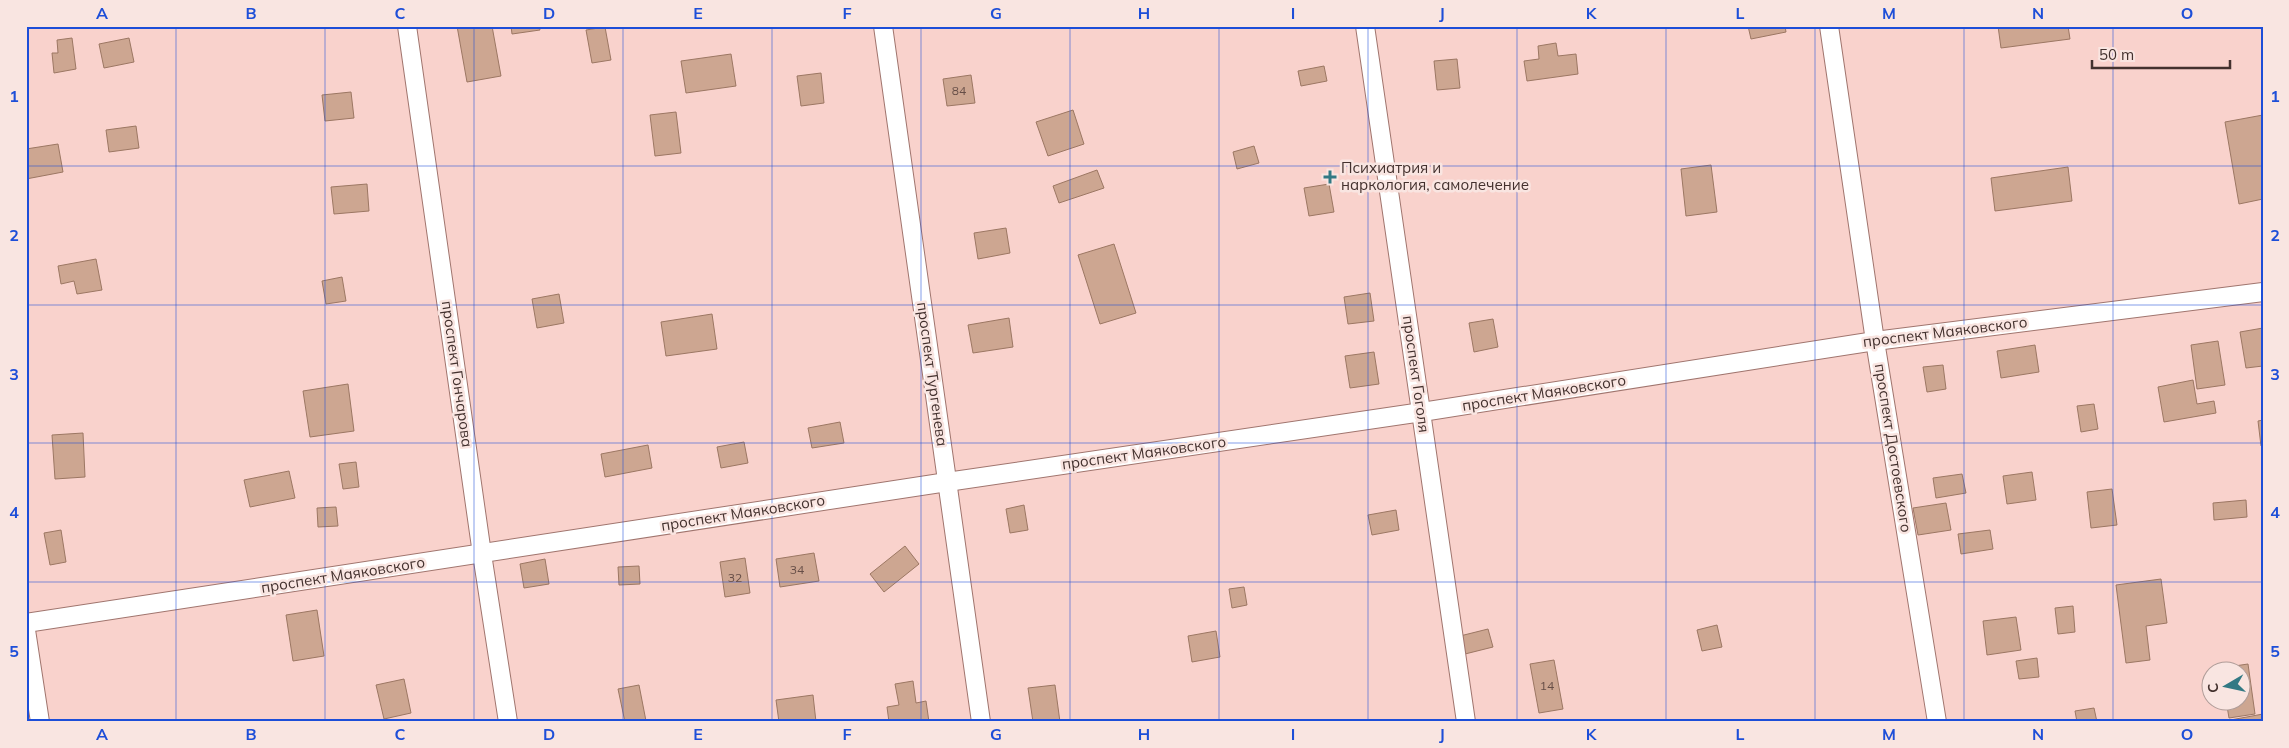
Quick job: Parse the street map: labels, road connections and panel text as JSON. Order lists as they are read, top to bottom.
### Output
{
  "streets": {
    "street": [
      "проспект Маяковского",
      "проспект Гончарова",
      "проспект Тургенева",
      "проспект Гоголя",
      "проспект Достоевского"
    ]
  },
  "crossings": [
    ["проспект Маяковского", "проспект Гончарова"],
    ["проспект Маяковского", "проспект Тургенева"],
    ["проспект Маяковского", "проспект Гоголя"],
    ["проспект Маяковского", "проспект Достоевского"]
  ],
  "places": {
    "health": ["Психиатрия и наркология, самолечение"]
  },
  "house_numbers": [
    "84",
    "34",
    "32",
    "14"
  ],
  "scale_bar": "50 m",
  "north": "left",
  "grid": {
    "columns": [
      "A",
      "B",
      "C",
      "D",
      "E",
      "F",
      "G",
      "H",
      "I",
      "J",
      "K",
      "L",
      "M",
      "N",
      "O"
    ],
    "rows": [
      "1",
      "2",
      "3",
      "4",
      "5"
    ]
  }
}
